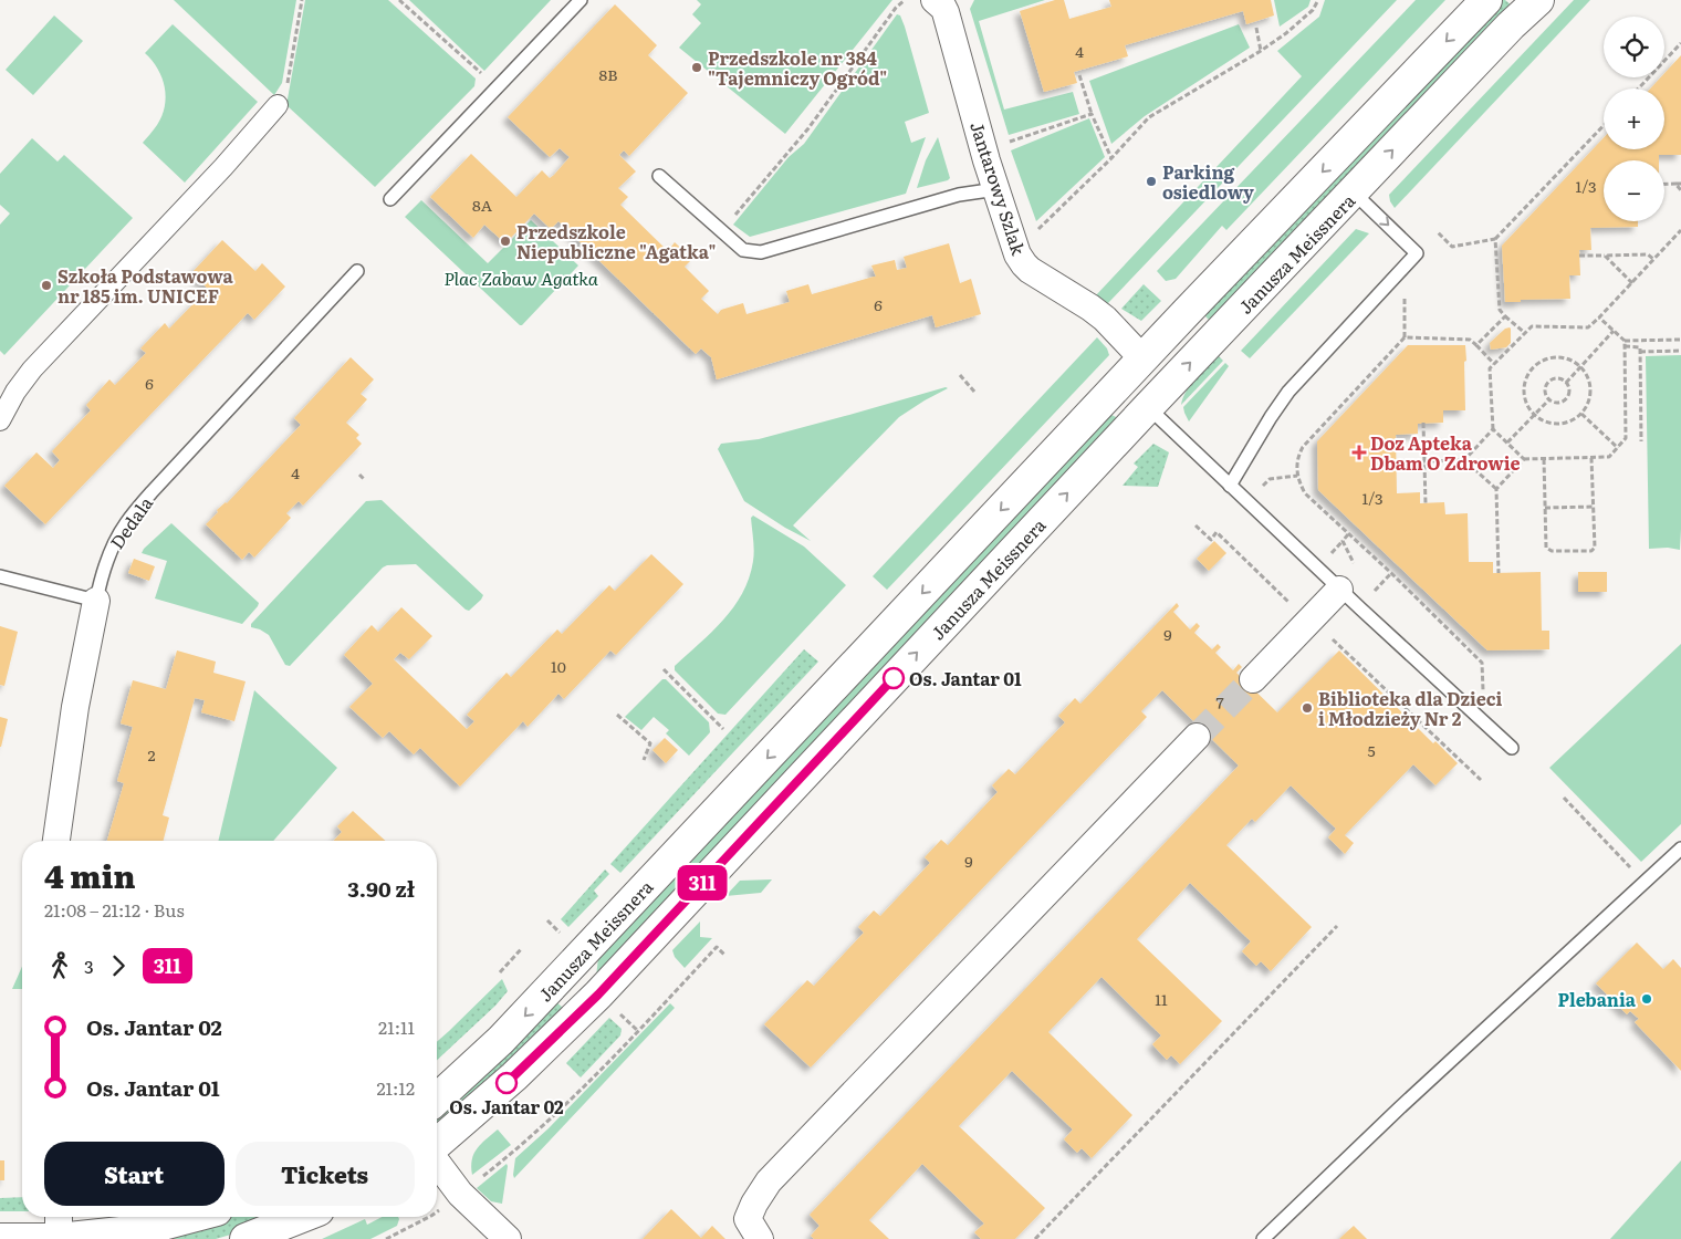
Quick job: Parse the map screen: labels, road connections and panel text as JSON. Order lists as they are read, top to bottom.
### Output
{
  "streets": {
    "street": ["Jantarowy Szlak", "Janusza Meissnera", "Dedala"]
  },
  "crossings": [
    ["Jantarowy Szlak", "Janusza Meissnera"]
  ],
  "parks": ["Plac Zabaw Agatka"],
  "places": {
    "other": [
      "Przedszkole nr 384 \"Tajemniczy Ogród\"",
      "Parking osiedlowy",
      "Przedszkole Niepubliczne \"Agatka\"",
      "Szkoła Podstawowa nr 185 im. UNICEF",
      "Os. Jantar 01",
      "Biblioteka dla Dzieci i Młodzieży Nr 2",
      "Plebania",
      "Os. Jantar 02"
    ],
    "health": ["Doz Apteka Dbam O Zdrowie"]
  },
  "lines": ["bus line 311"],
  "house_numbers": [
    "4",
    "8B",
    "1/3",
    "8A",
    "6",
    "6",
    "4",
    "1/3",
    "9",
    "10",
    "7",
    "5",
    "2",
    "9",
    "11"
  ],
  "page": {
    "on_map": "311",
    "map_buttons": ["+", "−"],
    "heading": ["4 min", "21:08 – 21:12 · Bus", "3.90 zł"],
    "legs": ["3", "311"],
    "list": [
      {
        "name": "Os. Jantar 02",
        "value": "21:11"
      },
      {
        "name": "Os. Jantar 01",
        "value": "21:12"
      }
    ],
    "buttons": ["Start", "Tickets"]
  }
}
